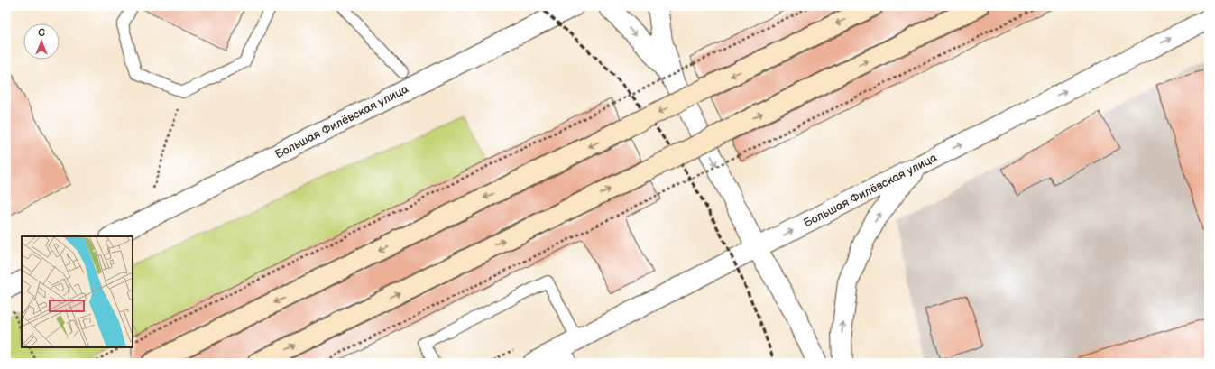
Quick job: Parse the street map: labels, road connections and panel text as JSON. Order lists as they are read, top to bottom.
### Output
{
  "streets": {
    "street": ["Большая Филёвская улица"]
  },
  "one_way": ["Большая Филёвская улица"],
  "north": "top"
}
